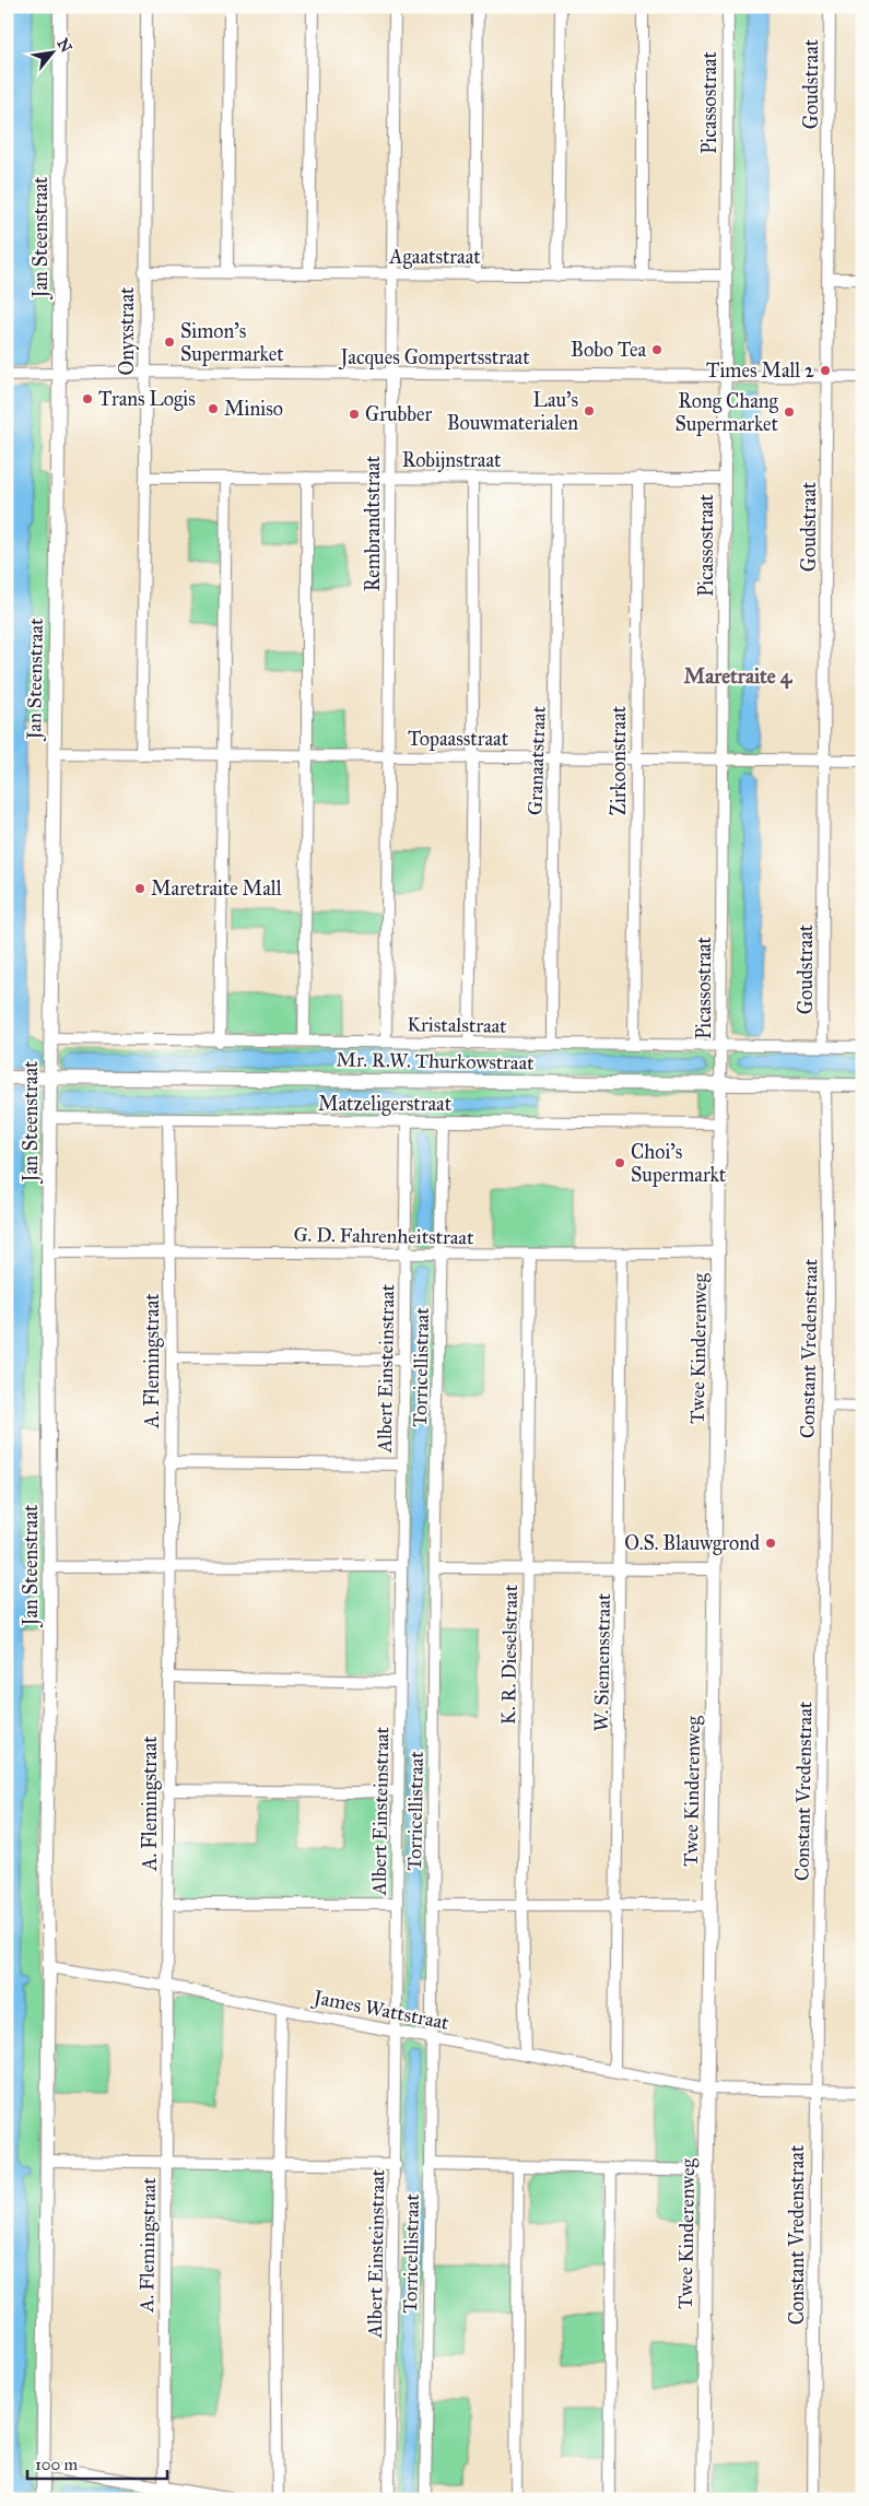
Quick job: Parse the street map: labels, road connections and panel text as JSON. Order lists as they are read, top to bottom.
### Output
{
  "streets": {
    "street": [
      "Goudstraat",
      "Picassostraat",
      "Jan Steenstraat",
      "Agaatstraat",
      "Onyxstraat",
      "Jacques Gompertsstraat",
      "Robijnstraat",
      "Rembrandtstraat",
      "Topaasstraat",
      "Granaatstraat",
      "Zirkoonstraat",
      "Kristalstraat",
      "Mr. R.W. Thurkowstraat",
      "Matzeligerstraat",
      "G. D. Fahrenheitstraat",
      "Twee Kinderenweg",
      "Constant Vredenstraat",
      "A. Flemingstraat",
      "Torricellistraat",
      "Albert Einsteinstraat",
      "K. R. Dieselstraat",
      "W. Siemensstraat",
      "James Wattstraat"
    ]
  },
  "crossings": [
    ["Goudstraat", "Jacques Gompertsstraat"],
    ["Goudstraat", "Topaasstraat"],
    ["Goudstraat", "Kristalstraat"],
    ["Picassostraat", "Agaatstraat"],
    ["Picassostraat", "Jacques Gompertsstraat"],
    ["Picassostraat", "Robijnstraat"],
    ["Picassostraat", "Topaasstraat"],
    ["Picassostraat", "Kristalstraat"],
    ["Picassostraat", "Mr. R.W. Thurkowstraat"],
    ["Picassostraat", "Twee Kinderenweg"],
    ["Jan Steenstraat", "Jacques Gompertsstraat"],
    ["Jan Steenstraat", "Topaasstraat"],
    ["Jan Steenstraat", "Kristalstraat"],
    ["Jan Steenstraat", "Mr. R.W. Thurkowstraat"],
    ["Jan Steenstraat", "Matzeligerstraat"],
    ["Jan Steenstraat", "G. D. Fahrenheitstraat"],
    ["Jan Steenstraat", "James Wattstraat"],
    ["Agaatstraat", "Onyxstraat"],
    ["Agaatstraat", "Rembrandtstraat"],
    ["Onyxstraat", "Jacques Gompertsstraat"],
    ["Onyxstraat", "Robijnstraat"],
    ["Onyxstraat", "Topaasstraat"],
    ["Jacques Gompertsstraat", "Rembrandtstraat"],
    ["Robijnstraat", "Rembrandtstraat"],
    ["Robijnstraat", "Granaatstraat"],
    ["Robijnstraat", "Zirkoonstraat"],
    ["Rembrandtstraat", "Topaasstraat"],
    ["Rembrandtstraat", "Kristalstraat"],
    ["Topaasstraat", "Granaatstraat"],
    ["Topaasstraat", "Zirkoonstraat"],
    ["Granaatstraat", "Kristalstraat"],
    ["Zirkoonstraat", "Kristalstraat"],
    ["Mr. R.W. Thurkowstraat", "Twee Kinderenweg"],
    ["Mr. R.W. Thurkowstraat", "Constant Vredenstraat"],
    ["Matzeligerstraat", "Twee Kinderenweg"],
    ["Matzeligerstraat", "A. Flemingstraat"],
    ["Matzeligerstraat", "Torricellistraat"],
    ["Matzeligerstraat", "Albert Einsteinstraat"],
    ["G. D. Fahrenheitstraat", "Twee Kinderenweg"],
    ["G. D. Fahrenheitstraat", "A. Flemingstraat"],
    ["G. D. Fahrenheitstraat", "Torricellistraat"],
    ["G. D. Fahrenheitstraat", "Albert Einsteinstraat"],
    ["G. D. Fahrenheitstraat", "K. R. Dieselstraat"],
    ["G. D. Fahrenheitstraat", "W. Siemensstraat"],
    ["Twee Kinderenweg", "James Wattstraat"],
    ["Constant Vredenstraat", "James Wattstraat"],
    ["A. Flemingstraat", "James Wattstraat"],
    ["Torricellistraat", "James Wattstraat"],
    ["Albert Einsteinstraat", "James Wattstraat"],
    ["K. R. Dieselstraat", "James Wattstraat"],
    ["W. Siemensstraat", "James Wattstraat"]
  ],
  "districts": ["Maretraite 4"],
  "places": [
    "Simon's Supermarket",
    "Bobo Tea",
    "Times Mall 2",
    "Trans Logis",
    "Miniso",
    "Lau's Bouwmaterialen",
    "Rong Chang Supermarket",
    "Grubber",
    "Maretraite Mall",
    "Choi's Supermarkt",
    "O.S. Blauwgrond"
  ],
  "scale_bar": "100 m",
  "north": "top right"
}
